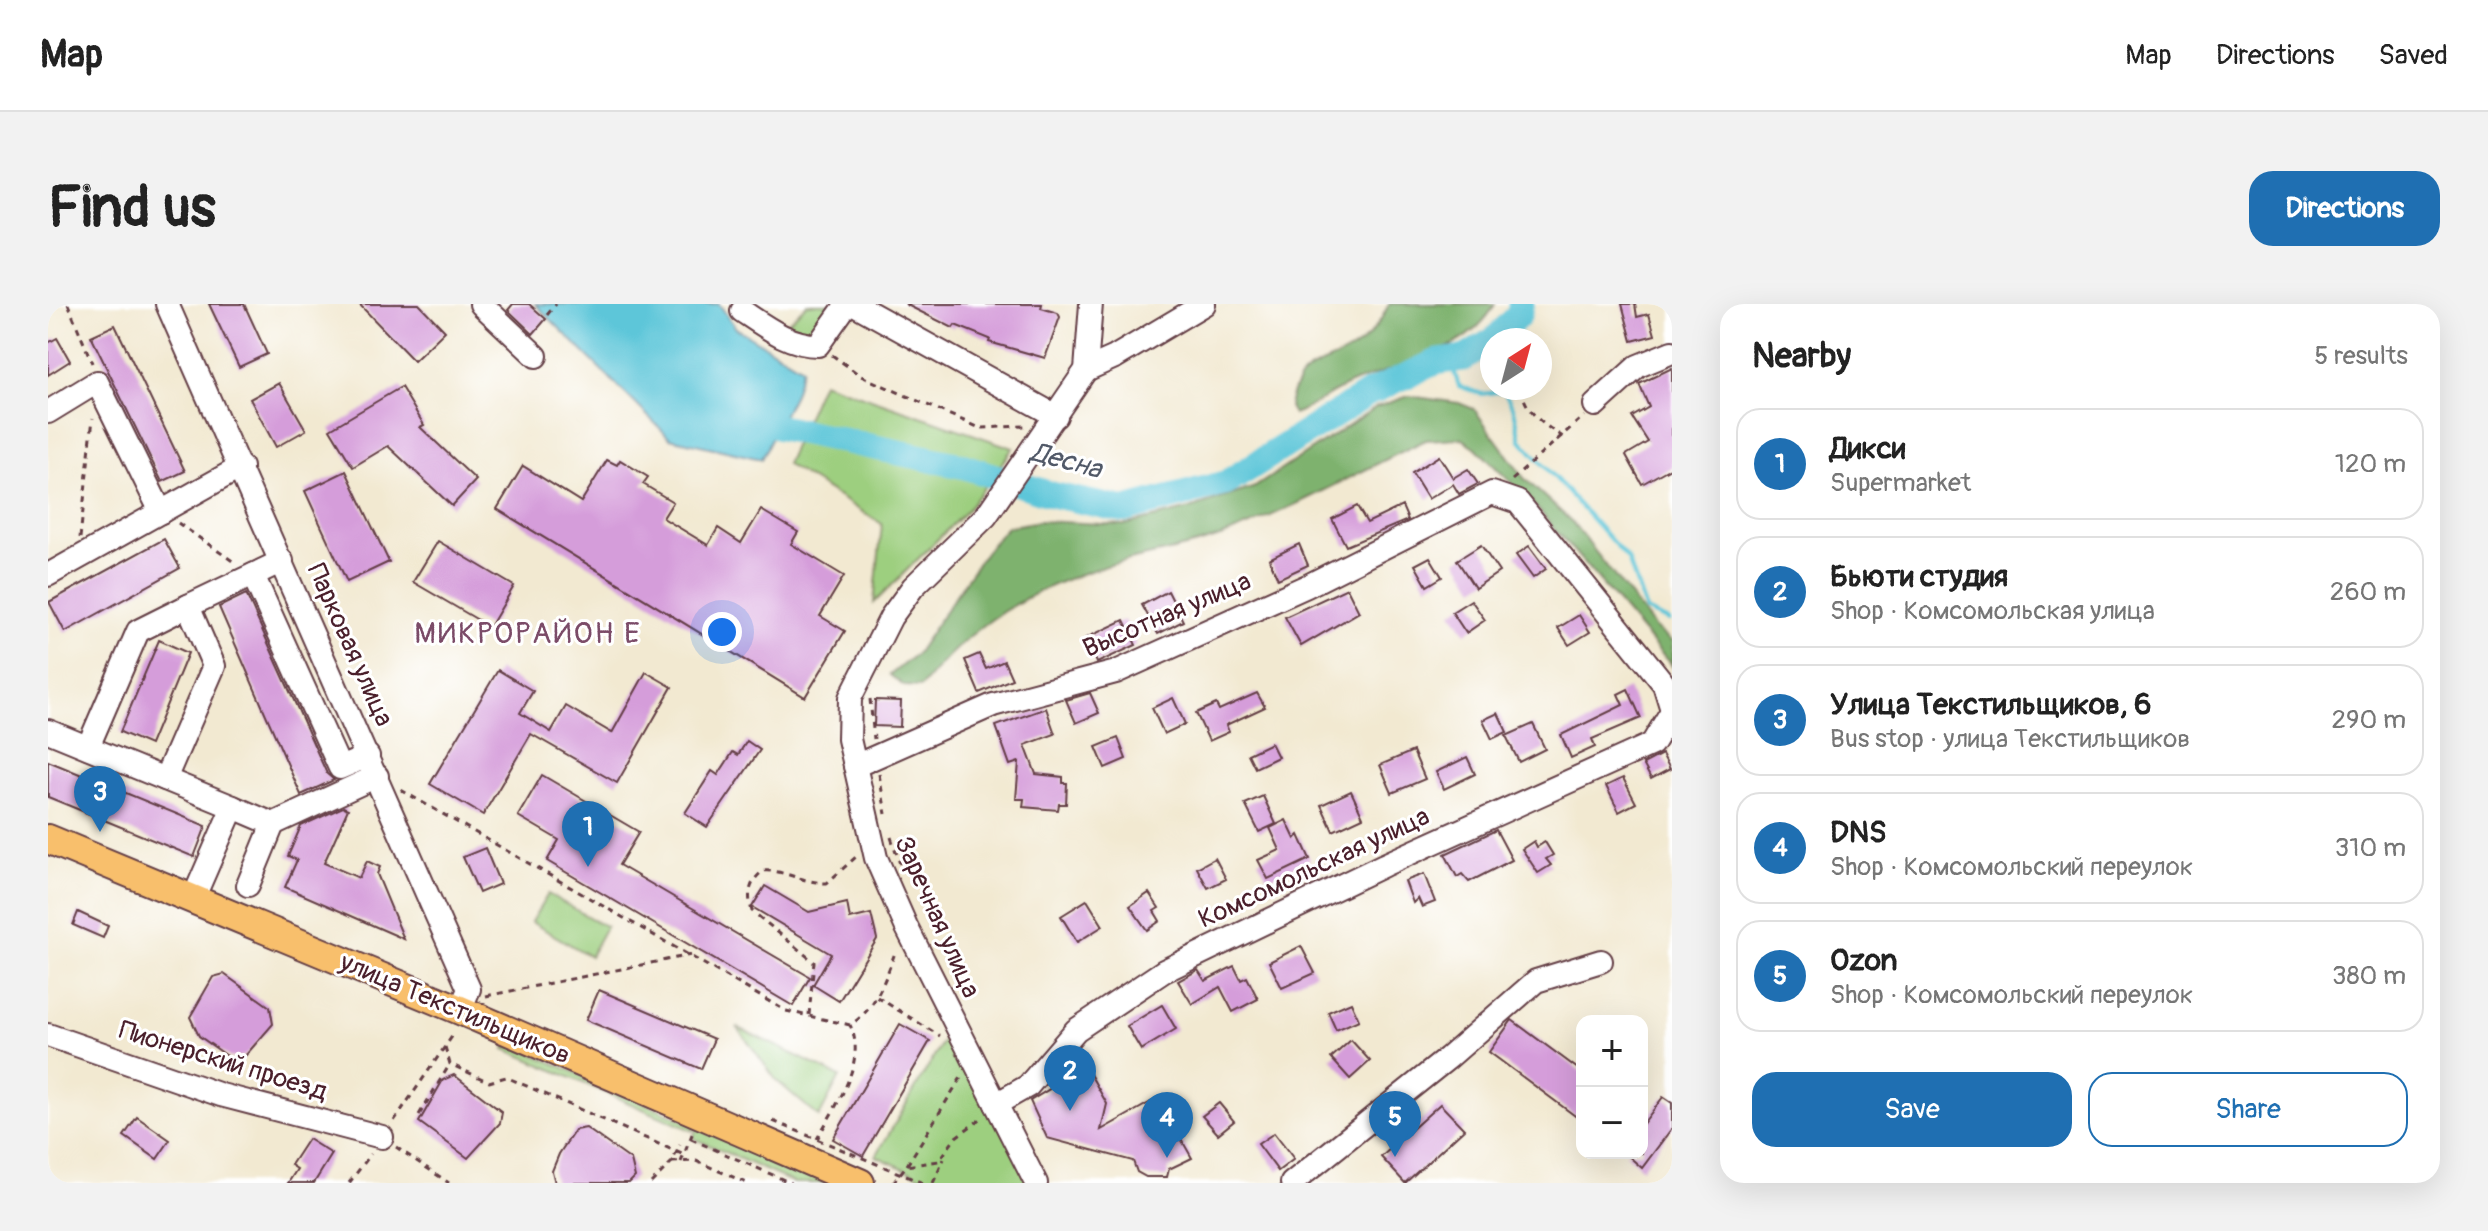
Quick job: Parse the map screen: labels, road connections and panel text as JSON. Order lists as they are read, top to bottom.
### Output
{
  "streets": {
    "main road": ["улица Текстильщиков"],
    "street": [
      "Высотная улица",
      "Парковая улица",
      "Комсомольская улица",
      "Заречная улица",
      "Пионерский проезд"
    ]
  },
  "crossings": [
    ["Высотная улица", "Комсомольская улица"],
    ["Высотная улица", "Заречная улица"],
    ["Парковая улица", "улица Текстильщиков"],
    ["Комсомольская улица", "Заречная улица"]
  ],
  "districts": ["МИКРОРАЙОН Е"],
  "water": ["Десна"],
  "north": "top right",
  "page": {
    "header": "Map",
    "nav": ["Map", "Directions", "Saved"],
    "buttons": [
      "Directions",
      ["Save", "Share"]
    ],
    "title": "Find us",
    "heading": ["Nearby", "5 results"],
    "list": [
      {
        "mark": "1",
        "name": "Дикси",
        "note": "Supermarket",
        "value": "120 m"
      },
      {
        "mark": "2",
        "name": "Бьюти студия",
        "note": "Shop · Комсомольская улица",
        "value": "260 m"
      },
      {
        "mark": "3",
        "name": "Улица Текстильщиков, 6",
        "note": "Bus stop · улица Текстильщиков",
        "value": "290 m"
      },
      {
        "mark": "4",
        "name": "DNS",
        "note": "Shop · Комсомольский переулок",
        "value": "310 m"
      },
      {
        "mark": "5",
        "name": "Ozon",
        "note": "Shop · Комсомольский переулок",
        "value": "380 m"
      }
    ],
    "pins": [
      "3",
      "1",
      "2",
      "5",
      "4"
    ],
    "map_buttons": ["+", "−"]
  }
}
